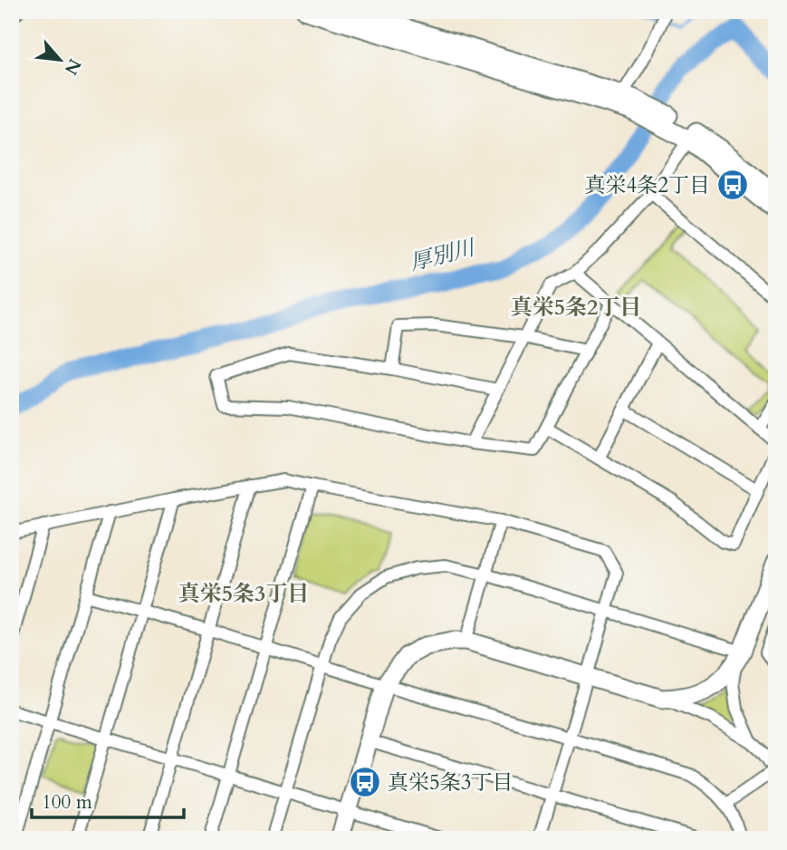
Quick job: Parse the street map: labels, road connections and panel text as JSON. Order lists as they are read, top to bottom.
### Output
{
  "districts": ["真栄5条2丁目", "真栄5条3丁目"],
  "water": ["厚別川"],
  "places": {
    "bus stop": ["真栄4条2丁目", "真栄5条3丁目"]
  },
  "scale_bar": "100 m",
  "north": "bottom right"
}
